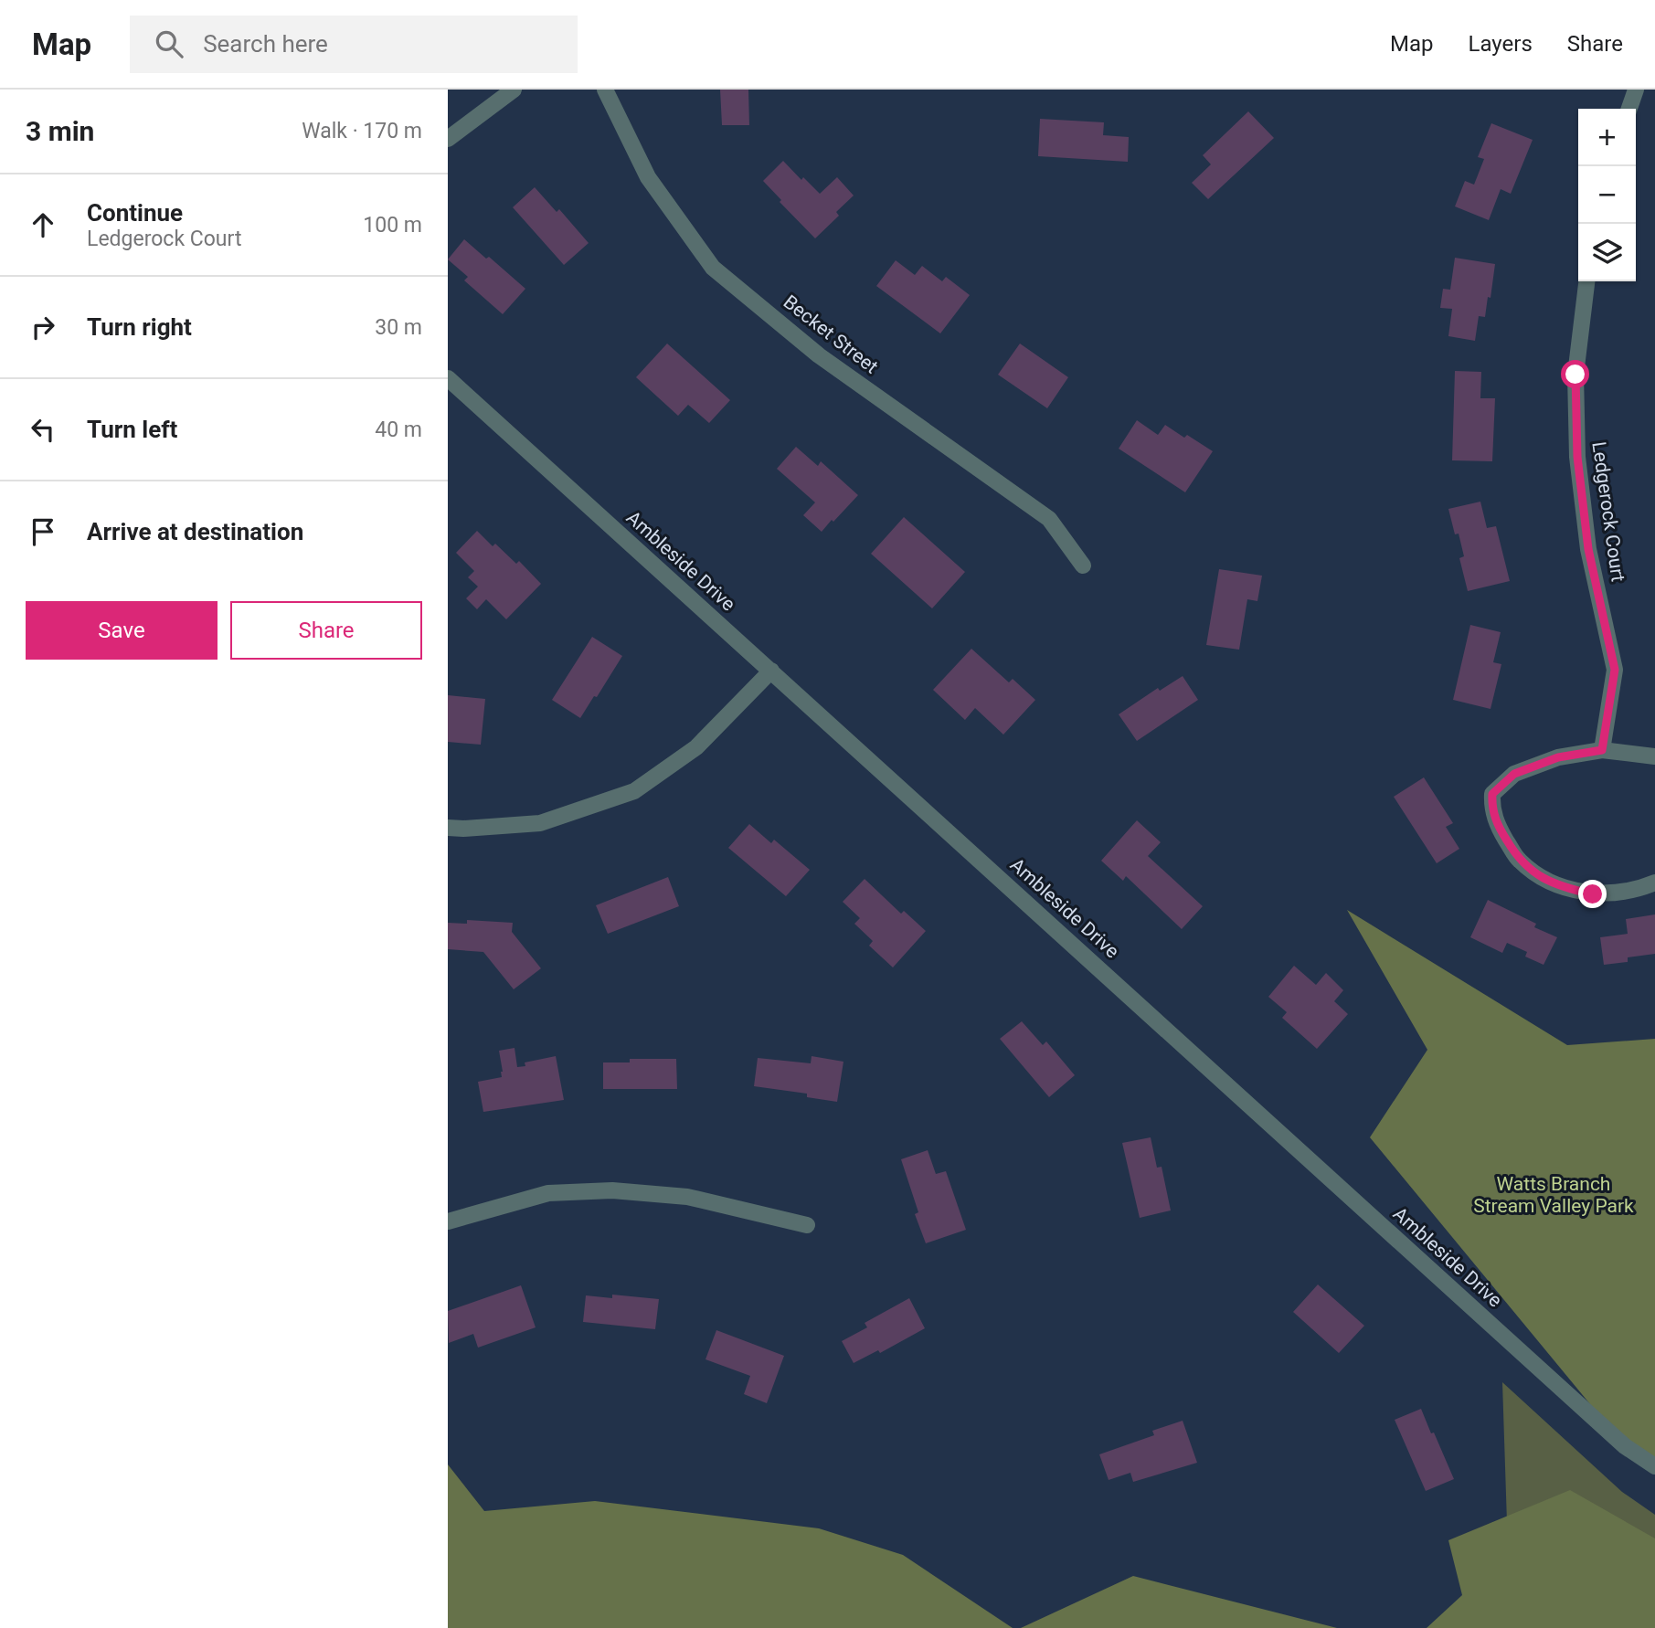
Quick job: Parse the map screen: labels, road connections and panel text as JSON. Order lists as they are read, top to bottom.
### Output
{
  "streets": {
    "street": ["Becket Street", "Ledgerock Court", "Ambleside Drive"]
  },
  "parks": ["Watts Branch Stream Valley Park"],
  "page": {
    "header": "Map",
    "search": "Search here",
    "nav": ["Map", "Layers", "Share"],
    "heading": ["3 min", "Walk · 170 m"],
    "map_buttons": ["+", "−"],
    "list": [
      ["Continue", "Ledgerock Court", "100 m"],
      ["Turn right", "30 m"],
      ["Turn left", "40 m"],
      "Arrive at destination"
    ],
    "buttons": ["Save", "Share"]
  }
}
